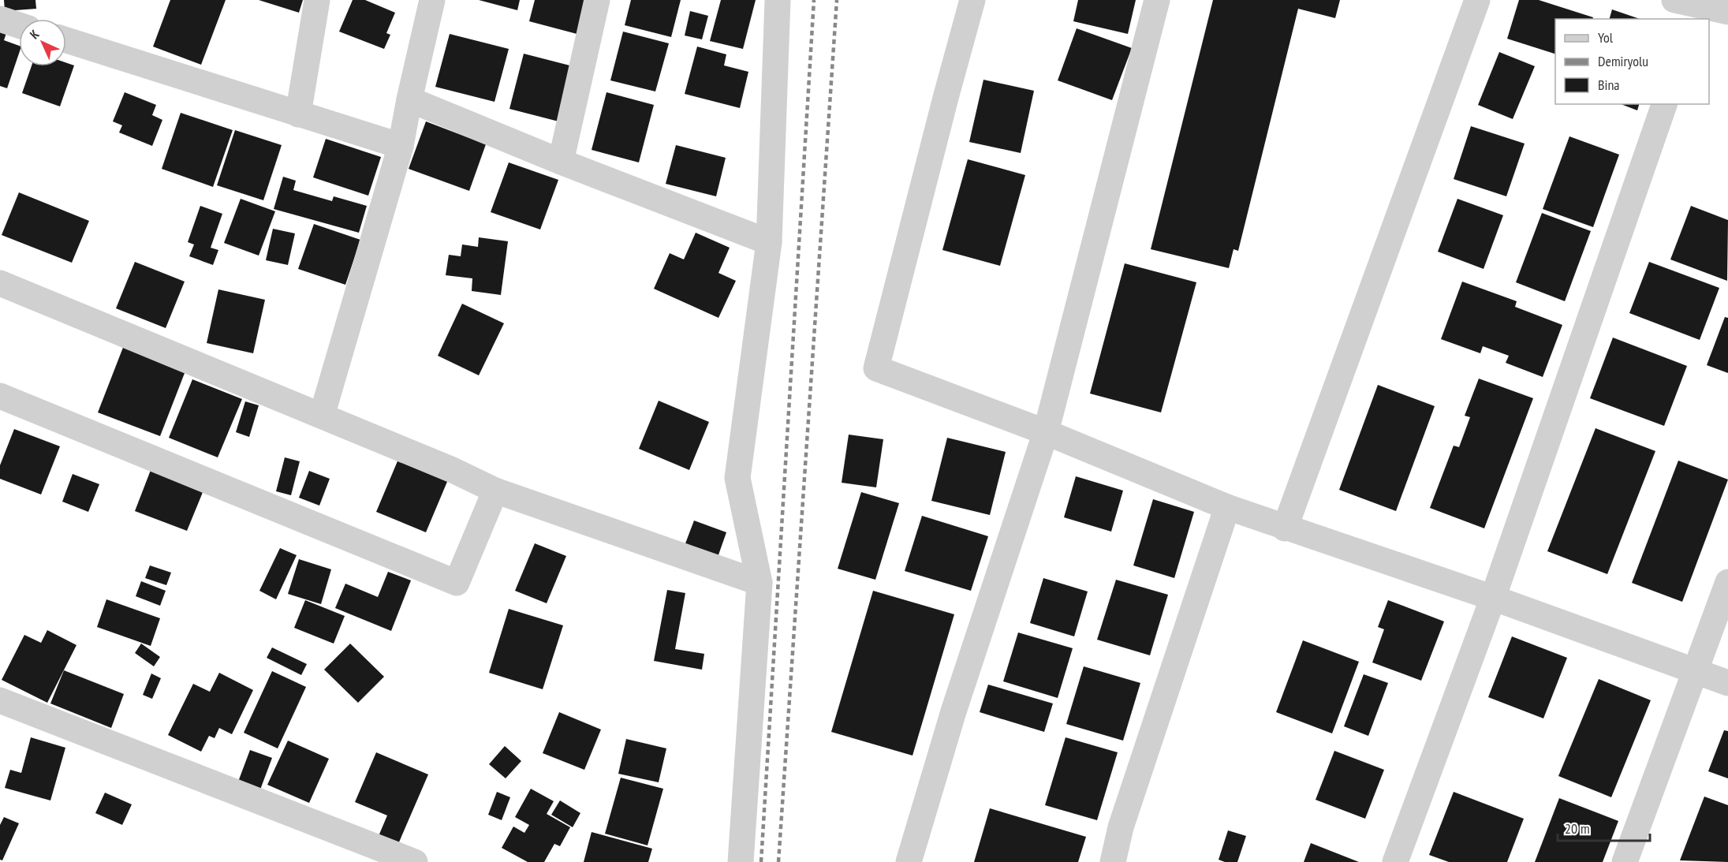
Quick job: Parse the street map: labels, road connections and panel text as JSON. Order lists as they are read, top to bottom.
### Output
{
  "legend": ["Yol", "Demiryolu", "Bina"],
  "scale_bar": "20 m",
  "north": "top left"
}
